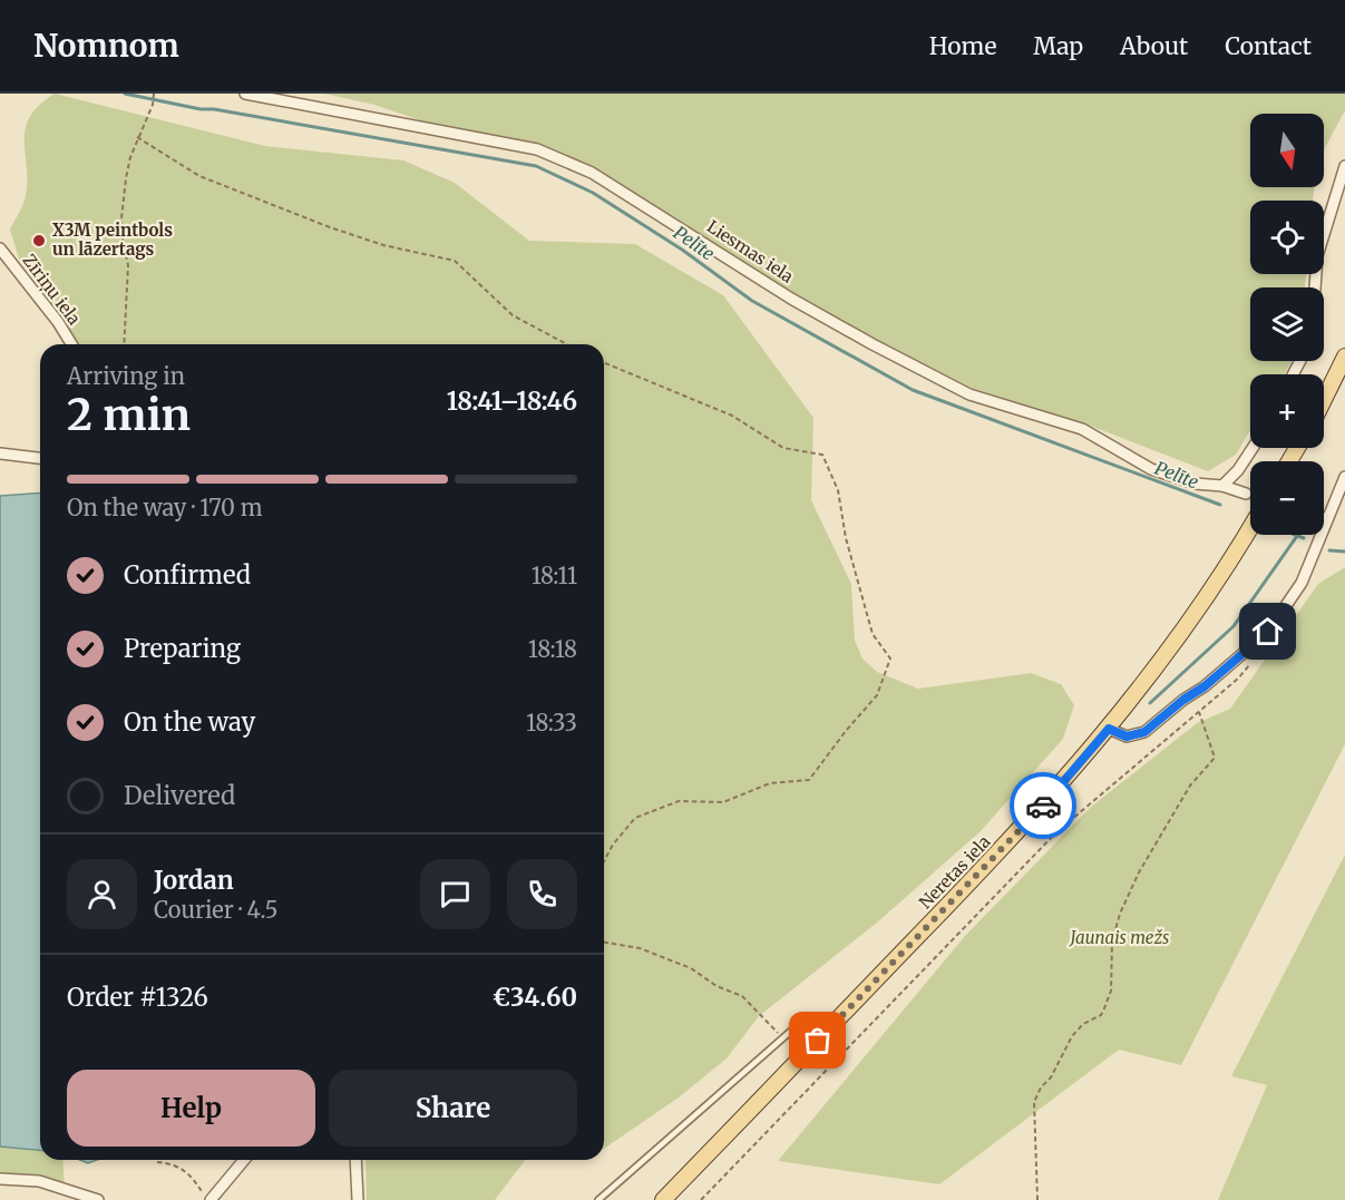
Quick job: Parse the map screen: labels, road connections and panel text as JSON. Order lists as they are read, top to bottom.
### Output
{
  "streets": {
    "main road": ["Neretas iela"],
    "street": ["Liesmas iela", "Zīriņu iela"]
  },
  "water": ["Pelīte"],
  "parks": ["Jaunais mežs"],
  "places": ["X3M peintbols un lāzertags"],
  "north": "bottom",
  "page": {
    "header": "Nomnom",
    "nav": [
      "Home",
      "Map",
      "About",
      "Contact"
    ],
    "map_buttons": ["+", "−"],
    "heading": ["2 min", "Arriving in", "18:41–18:46"],
    "panel": [
      "Jordan",
      "Courier · 4.5",
      "Order #1326",
      "€34.60"
    ],
    "bar": "On the way · 170 m",
    "list": [
      ["Confirmed", "18:11"],
      ["Preparing", "18:18"],
      ["On the way", "18:33"],
      "Delivered"
    ],
    "buttons": ["Help", "Share"]
  }
}
